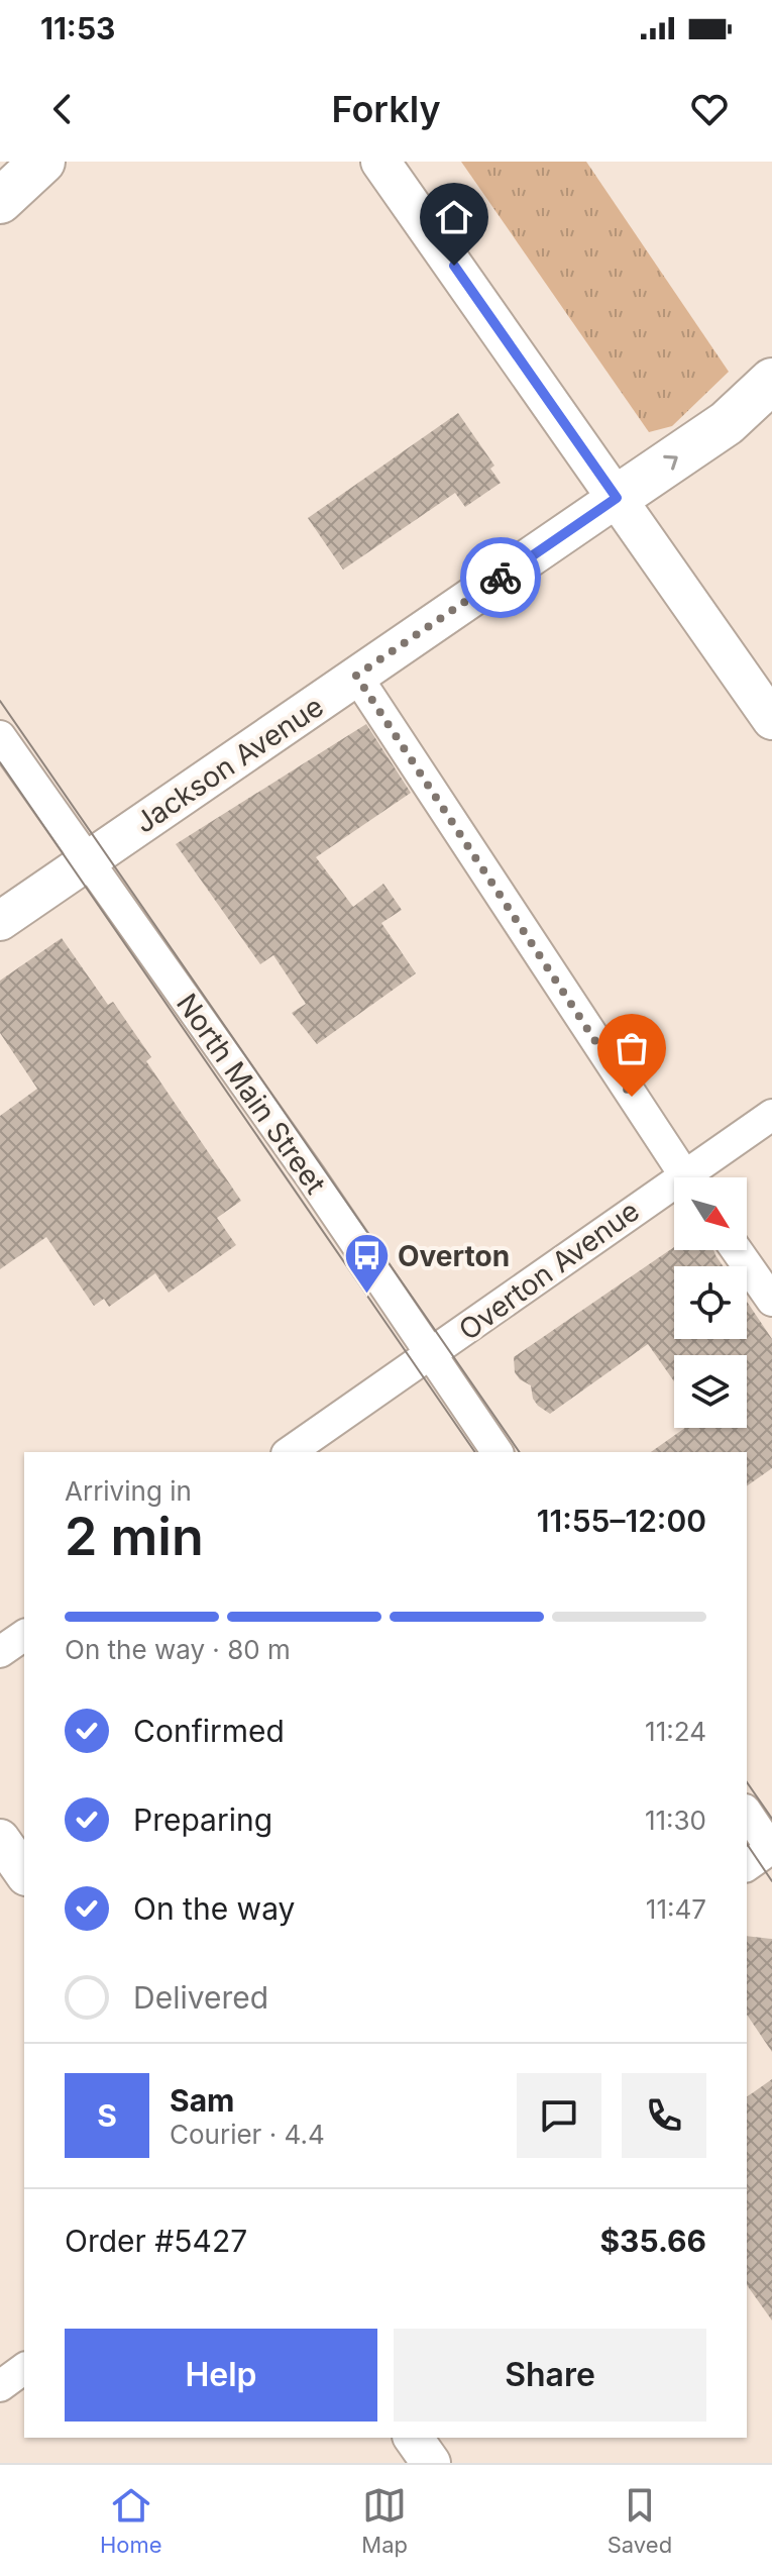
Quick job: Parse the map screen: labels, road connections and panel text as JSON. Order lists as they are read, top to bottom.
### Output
{
  "streets": {
    "street": ["Jackson Avenue", "North Main Street", "Overton Avenue"]
  },
  "crossings": [
    ["Jackson Avenue", "North Main Street"],
    ["North Main Street", "Overton Avenue"]
  ],
  "places": {
    "bus stop": ["Overton"]
  },
  "north": "bottom right",
  "page": {
    "status": "11:53",
    "header": "Forkly",
    "heading": ["2 min", "Arriving in", "11:55–12:00"],
    "panel": [
      "Sam",
      "Courier · 4.4",
      "Order #5427",
      "$35.66"
    ],
    "bar": "On the way · 80 m",
    "list": [
      ["Confirmed", "11:24"],
      ["Preparing", "11:30"],
      ["On the way", "11:47"],
      "Delivered"
    ],
    "round": "S",
    "buttons": ["Help", "Share"],
    "tabs": ["Home", "Map", "Saved"]
  }
}
